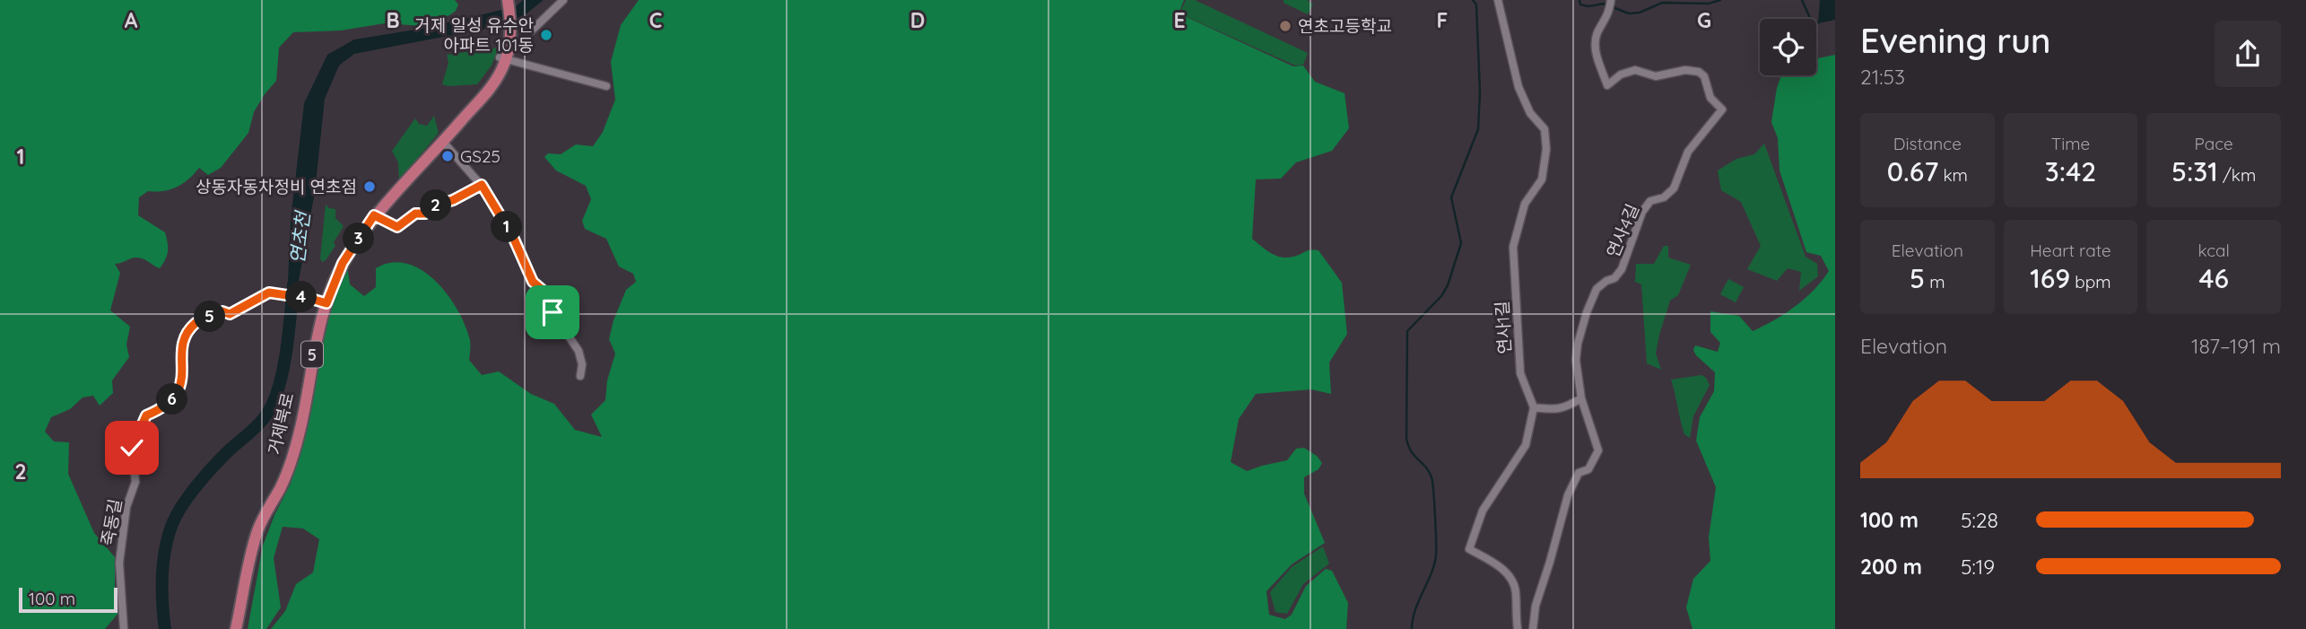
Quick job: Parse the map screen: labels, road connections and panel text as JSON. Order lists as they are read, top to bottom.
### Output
{
  "streets": {
    "main road": ["5", "거제북로"],
    "street": ["연사4길", "연사1길", "죽동길"]
  },
  "crossings": [
    ["거제북로", "죽동길"]
  ],
  "water": ["연초천"],
  "places": [
    "연초고등학교",
    "거제 일성 유수안 아파트 101동",
    "GS25",
    "상동자동차정비 연초점"
  ],
  "scale_bar": "100 m",
  "page": {
    "heading": ["Evening run", "21:53"],
    "stats": [
      ["Distance", "0.67 km"],
      ["Time", "3:42"],
      ["Pace", "5:31 /km"],
      ["Elevation", "5 m"],
      ["Heart rate", "169 bpm"],
      ["kcal", "46"]
    ],
    "pins": [
      "2",
      "1",
      "3",
      "4",
      "5",
      "6"
    ],
    "chart": ["Elevation", "187–191 m"],
    "list": [
      {
        "name": "100 m",
        "note": "5:28"
      },
      {
        "name": "200 m",
        "note": "5:19"
      }
    ],
    "scale": "100 m"
  },
  "grid": {
    "columns": [
      "A",
      "B",
      "C",
      "D",
      "E",
      "F",
      "G"
    ],
    "rows": ["1", "2"]
  }
}
